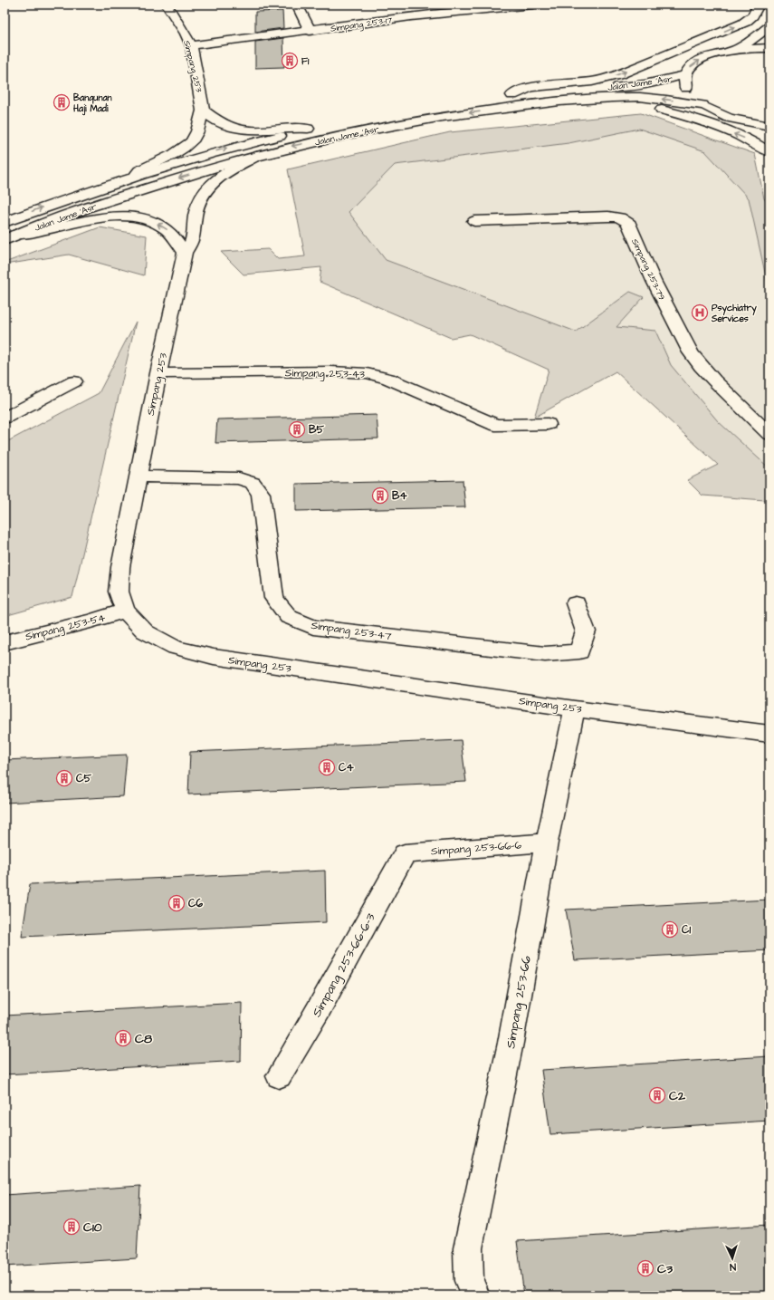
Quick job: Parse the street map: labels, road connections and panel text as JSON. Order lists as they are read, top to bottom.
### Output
{
  "streets": {
    "street": [
      "Simpang 253-17",
      "Simpang 253",
      "Jalan Jame 'Asr",
      "Simpang 253-79",
      "Simpang 253-43",
      "Simpang 253-54",
      "Simpang 253-47",
      "Simpang 253-66-6",
      "Simpang 253-66-6-3",
      "Simpang 253-66"
    ]
  },
  "crossings": [
    ["Simpang 253-17", "Simpang 253"],
    ["Simpang 253", "Jalan Jame 'Asr"],
    ["Simpang 253", "Simpang 253-43"],
    ["Simpang 253", "Simpang 253-54"],
    ["Simpang 253", "Simpang 253-47"],
    ["Simpang 253", "Simpang 253-66"],
    ["Simpang 253-66-6", "Simpang 253-66-6-3"],
    ["Simpang 253-66-6", "Simpang 253-66"]
  ],
  "places": {
    "building": [
      "F1",
      "Bangunan Haji Madi",
      "B5",
      "B4",
      "C4",
      "C5",
      "C6",
      "C1",
      "C8",
      "C2",
      "C10",
      "C3"
    ],
    "hospital": ["Psychiatry Services"]
  },
  "north": "bottom"
}
